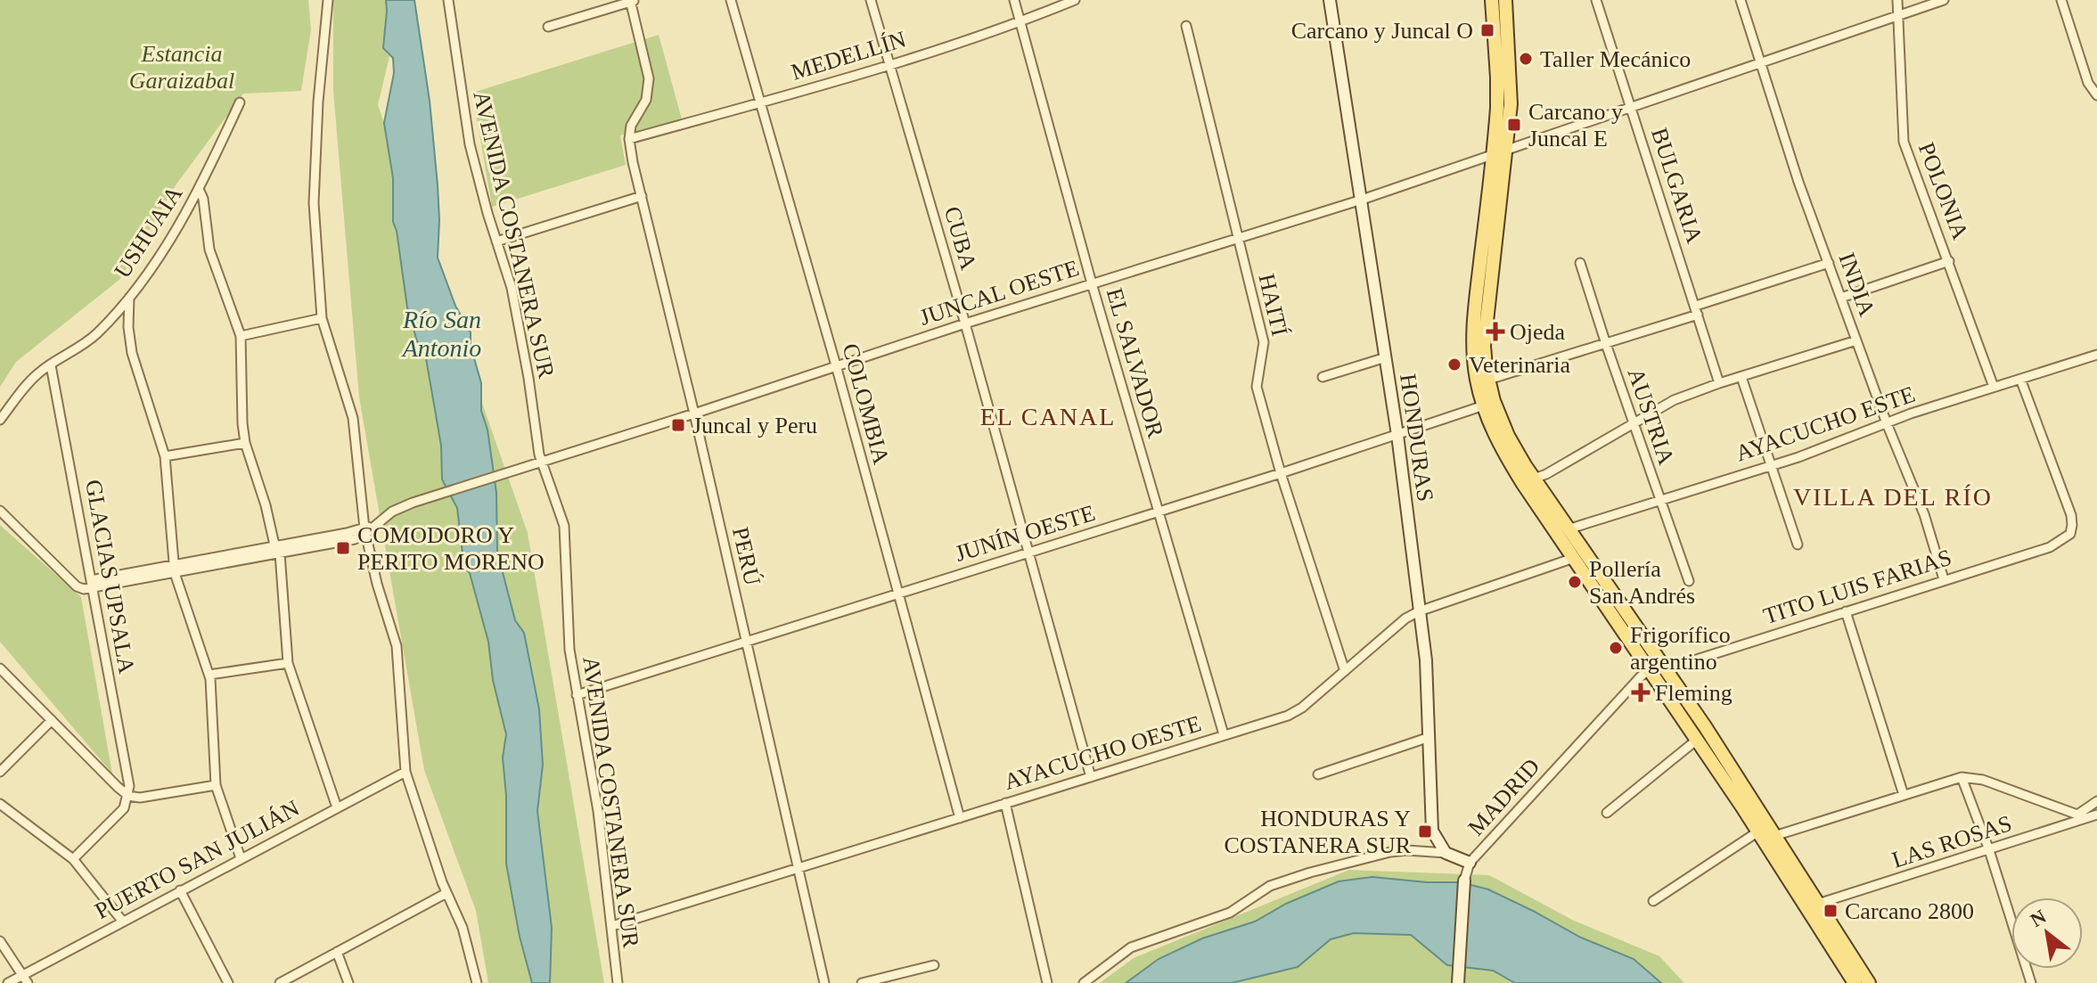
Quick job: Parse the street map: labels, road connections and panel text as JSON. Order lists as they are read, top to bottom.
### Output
{
  "streets": {
    "main road": ["HONDURAS", "MADRID"],
    "street": [
      "MEDELLÍN",
      "BULGARIA",
      "POLONIA",
      "USHUAIA",
      "AVENIDA COSTANERA SUR",
      "CUBA",
      "INDIA",
      "JUNCAL OESTE",
      "HAITÍ",
      "EL SALVADOR",
      "COLOMBIA",
      "AUSTRIA",
      "AYACUCHO ESTE",
      "JUNÍN OESTE",
      "PERÚ",
      "GLACIAS UPSALA",
      "TITO LUIS FARIAS",
      "AYACUCHO OESTE",
      "LAS ROSAS",
      "PUERTO SAN JULIÁN"
    ]
  },
  "crossings": [
    ["MEDELLÍN", "CUBA"],
    ["MEDELLÍN", "EL SALVADOR"],
    ["MEDELLÍN", "COLOMBIA"],
    ["MEDELLÍN", "PERÚ"],
    ["BULGARIA", "JUNCAL OESTE"],
    ["POLONIA", "JUNCAL OESTE"],
    ["POLONIA", "AYACUCHO ESTE"],
    ["USHUAIA", "GLACIAS UPSALA"],
    ["AVENIDA COSTANERA SUR", "JUNCAL OESTE"],
    ["AVENIDA COSTANERA SUR", "JUNÍN OESTE"],
    ["AVENIDA COSTANERA SUR", "AYACUCHO OESTE"],
    ["CUBA", "JUNCAL OESTE"],
    ["CUBA", "JUNÍN OESTE"],
    ["CUBA", "AYACUCHO OESTE"],
    ["INDIA", "JUNCAL OESTE"],
    ["INDIA", "AYACUCHO ESTE"],
    ["INDIA", "TITO LUIS FARIAS"],
    ["JUNCAL OESTE", "HAITÍ"],
    ["JUNCAL OESTE", "EL SALVADOR"],
    ["JUNCAL OESTE", "COLOMBIA"],
    ["JUNCAL OESTE", "HONDURAS"],
    ["JUNCAL OESTE", "PERÚ"],
    ["HAITÍ", "JUNÍN OESTE"],
    ["HAITÍ", "AYACUCHO OESTE"],
    ["EL SALVADOR", "JUNÍN OESTE"],
    ["EL SALVADOR", "AYACUCHO OESTE"],
    ["COLOMBIA", "JUNÍN OESTE"],
    ["COLOMBIA", "AYACUCHO OESTE"],
    ["AUSTRIA", "AYACUCHO ESTE"],
    ["AYACUCHO ESTE", "TITO LUIS FARIAS"],
    ["HONDURAS", "JUNÍN OESTE"],
    ["HONDURAS", "AYACUCHO OESTE"],
    ["JUNÍN OESTE", "PERÚ"],
    ["PERÚ", "AYACUCHO OESTE"],
    ["TITO LUIS FARIAS", "MADRID"]
  ],
  "districts": ["EL CANAL", "VILLA DEL RÍO"],
  "water": ["Río San Antonio"],
  "parks": ["Estancia Garaizabal"],
  "places": {
    "transit": [
      "Carcano y Juncal O",
      "Carcano y Juncal E",
      "Juncal y Peru",
      "COMODORO Y PERITO MORENO",
      "HONDURAS Y COSTANERA SUR",
      "Carcano 2800"
    ],
    "other": [
      "Taller Mecánico",
      "Veterinaria",
      "Pollería San Andrés",
      "Frigorífico argentino"
    ],
    "health": ["Ojeda", "Fleming"]
  },
  "north": "top left"
}
